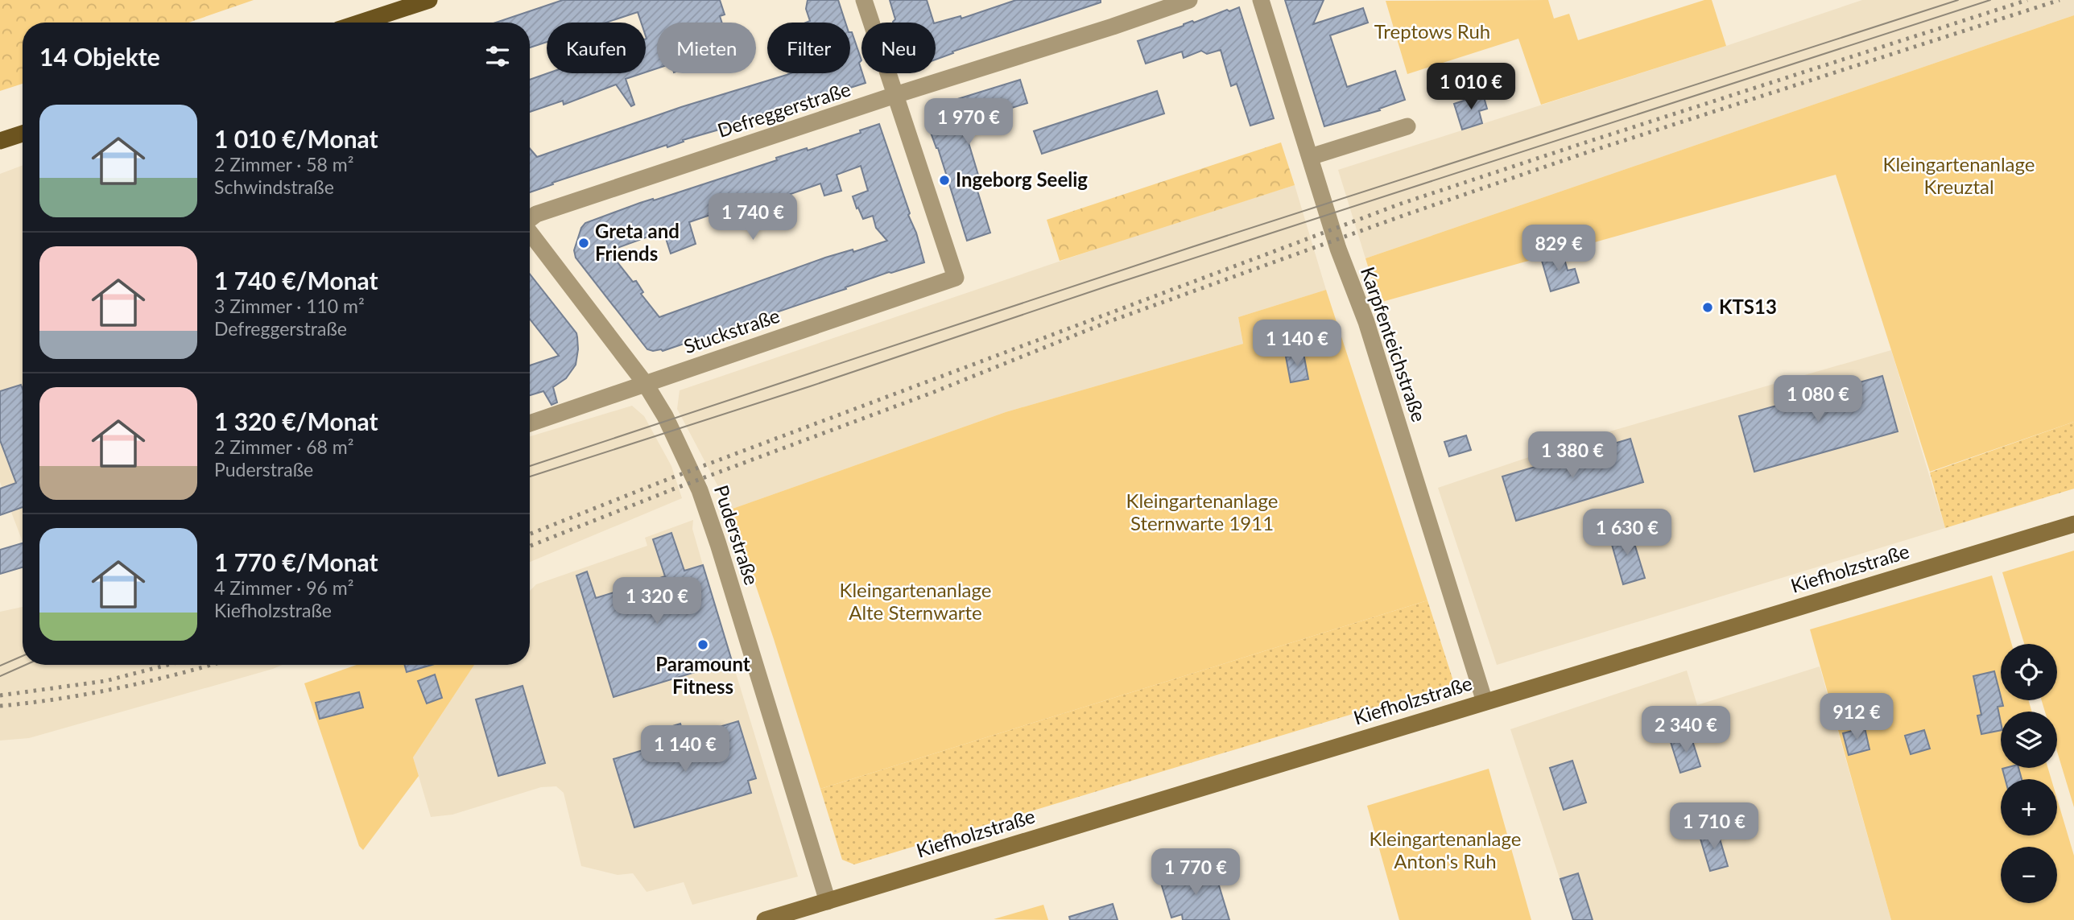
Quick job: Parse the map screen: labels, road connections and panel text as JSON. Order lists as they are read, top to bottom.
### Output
{
  "streets": {
    "street": [
      "Defreggerstraße",
      "Stuckstraße",
      "Karpfenteichstraße",
      "Puderstraße",
      "Kiefholzstraße"
    ]
  },
  "crossings": [
    ["Defreggerstraße", "Stuckstraße"],
    ["Stuckstraße", "Puderstraße"],
    ["Karpfenteichstraße", "Kiefholzstraße"],
    ["Puderstraße", "Kiefholzstraße"]
  ],
  "parks": [
    "Treptows Ruh",
    "Kleingartenanlage Kreuztal",
    "Kleingartenanlage Sternwarte 1911",
    "Kleingartenanlage Alte Sternwarte",
    "Kleingartenanlage Anton's Ruh"
  ],
  "places": [
    "Ingeborg Seelig",
    "Greta and Friends",
    "KTS13",
    "Paramount Fitness"
  ],
  "page": {
    "chip": [
      "Kaufen",
      "Mieten",
      "Filter",
      "Neu"
    ],
    "heading": "14 Objekte",
    "price": [
      "1 010 €",
      "1 970 €",
      "1 740 €",
      "829 €",
      "1 140 €",
      "1 080 €",
      "1 380 €",
      "1 630 €",
      "1 320 €",
      "912 €",
      "2 340 €",
      "1 140 €",
      "1 710 €",
      "1 770 €"
    ],
    "list": [
      {
        "name": "1 010 €/Monat",
        "note": "2 Zimmer · 58 m² · Schwindstraße"
      },
      {
        "name": "1 740 €/Monat",
        "note": "3 Zimmer · 110 m² · Defreggerstraße"
      },
      {
        "name": "1 320 €/Monat",
        "note": "2 Zimmer · 68 m² · Puderstraße"
      },
      {
        "name": "1 770 €/Monat",
        "note": "4 Zimmer · 96 m² · Kiefholzstraße"
      }
    ],
    "map_buttons": ["+", "−"]
  }
}
